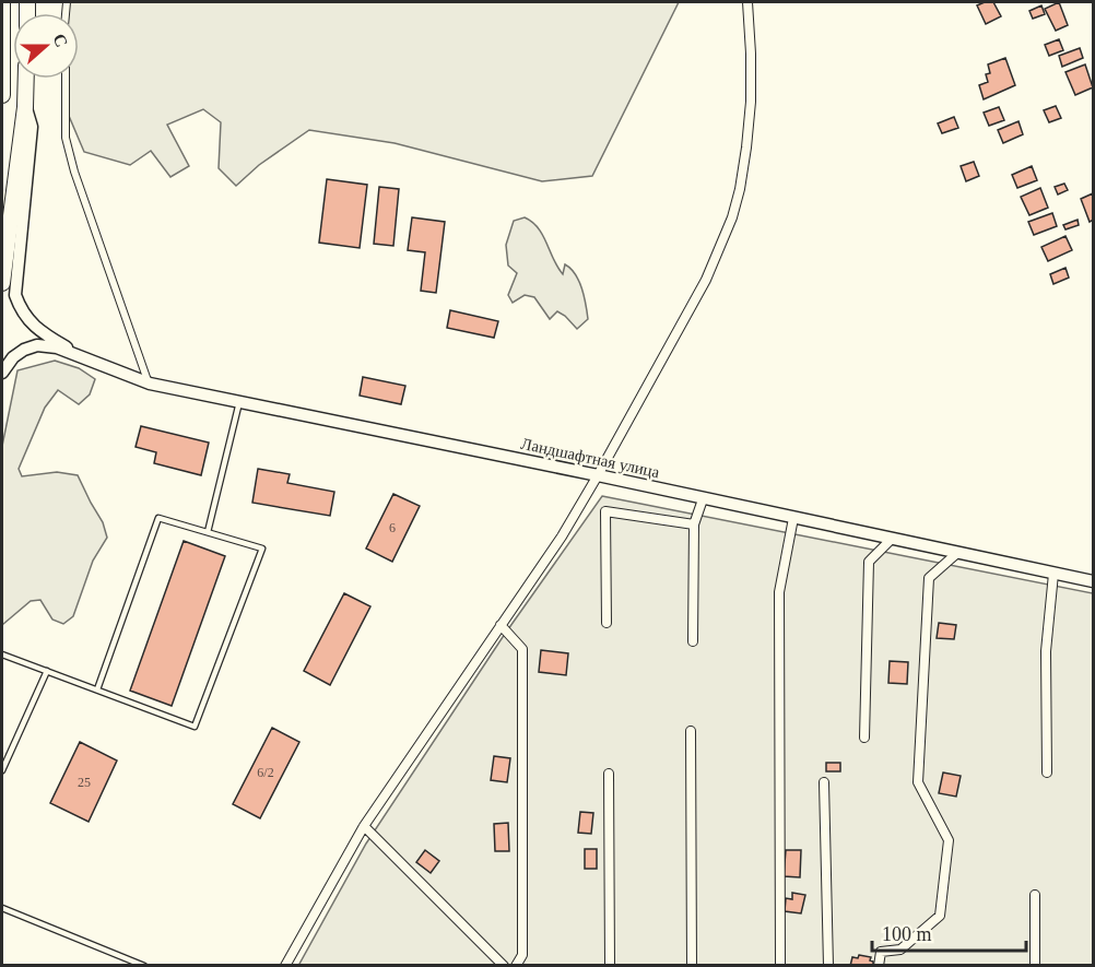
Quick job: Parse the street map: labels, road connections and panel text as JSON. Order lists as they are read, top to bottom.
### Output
{
  "streets": {
    "street": ["Ландшафтная улица"]
  },
  "house_numbers": ["6", "6/2", "25"],
  "scale_bar": "100 m",
  "north": "right"
}
